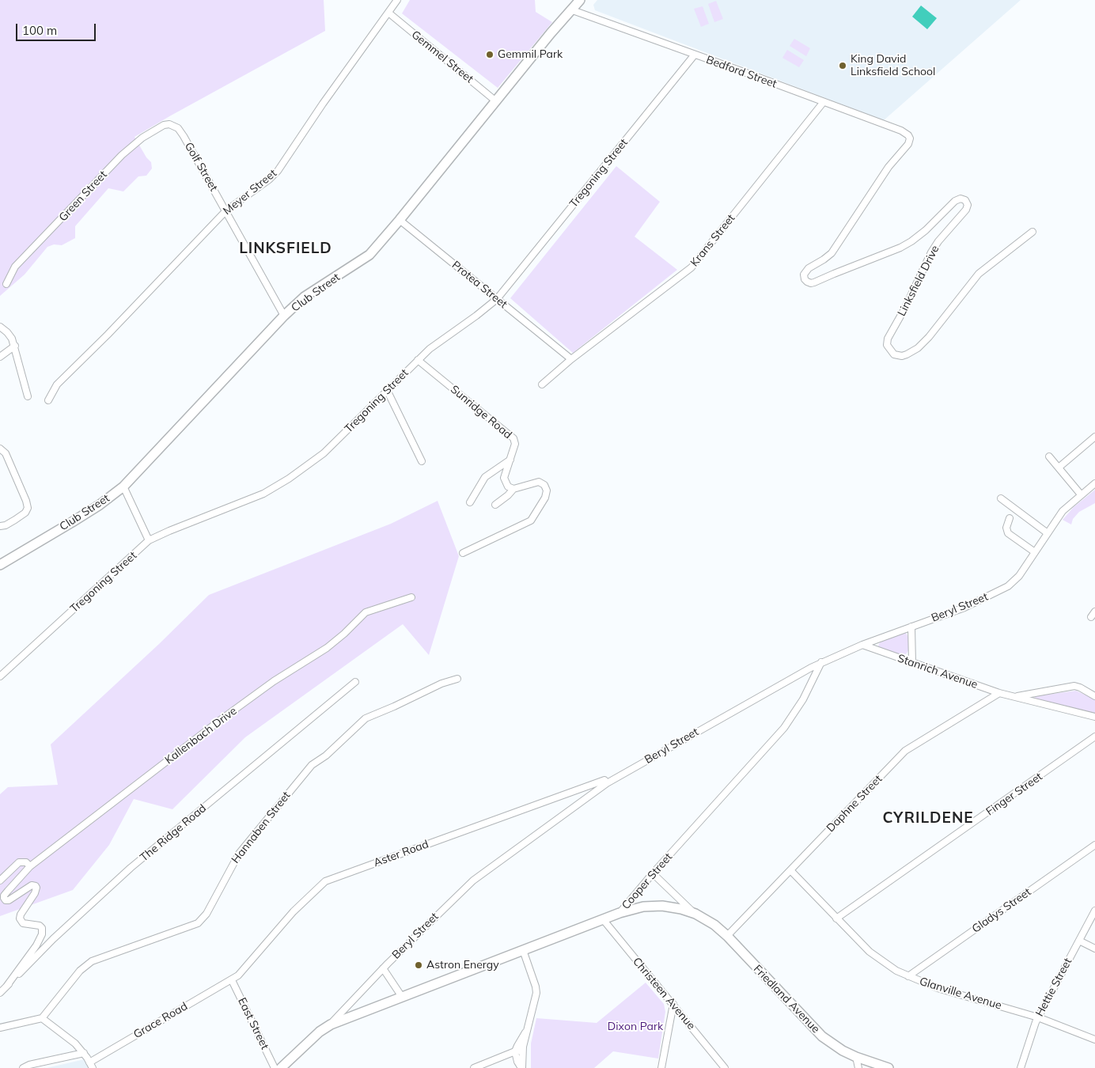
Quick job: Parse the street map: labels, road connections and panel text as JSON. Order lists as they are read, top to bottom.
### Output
{
  "streets": {
    "main road": [
      "Club Street",
      "Beryl Street",
      "Cooper Street",
      "Friedland Avenue"
    ],
    "street": [
      "Gemmel Street",
      "Bedford Street",
      "Golf Street",
      "Tregoning Street",
      "Meyer Street",
      "Green Street",
      "Krans Street",
      "Linksfield Drive",
      "Protea Street",
      "Sunridge Road",
      "Stanrich Avenue",
      "Kallenbach Drive",
      "Finger Street",
      "Daphne Street",
      "Hannaben Street",
      "The Ridge Road",
      "Aster Road",
      "Gladys Street",
      "Hettie Street",
      "Christeen Avenue",
      "Glanville Avenue",
      "Grace Road",
      "East Street"
    ]
  },
  "crossings": [
    ["Gemmel Street", "Meyer Street"],
    ["Gemmel Street", "Club Street"],
    ["Bedford Street", "Tregoning Street"],
    ["Bedford Street", "Krans Street"],
    ["Bedford Street", "Linksfield Drive"],
    ["Bedford Street", "Club Street"],
    ["Golf Street", "Meyer Street"],
    ["Golf Street", "Green Street"],
    ["Golf Street", "Club Street"],
    ["Tregoning Street", "Protea Street"],
    ["Tregoning Street", "Sunridge Road"],
    ["Krans Street", "Protea Street"],
    ["Protea Street", "Club Street"],
    ["Beryl Street", "Stanrich Avenue"],
    ["Beryl Street", "Aster Road"],
    ["Beryl Street", "Cooper Street"],
    ["Stanrich Avenue", "Daphne Street"],
    ["Kallenbach Drive", "The Ridge Road"],
    ["Finger Street", "Glanville Avenue"],
    ["Daphne Street", "Glanville Avenue"],
    ["Daphne Street", "Friedland Avenue"],
    ["Aster Road", "Grace Road"],
    ["Aster Road", "East Street"],
    ["Cooper Street", "Christeen Avenue"],
    ["Cooper Street", "Friedland Avenue"],
    ["Gladys Street", "Glanville Avenue"],
    ["Hettie Street", "Glanville Avenue"],
    ["Grace Road", "East Street"]
  ],
  "districts": ["LINKSFIELD", "CYRILDENE"],
  "parks": ["Dixon Park"],
  "places": ["Gemmil Park", "King David Linksfield School", "Astron Energy"],
  "scale_bar": "100 m"
}
